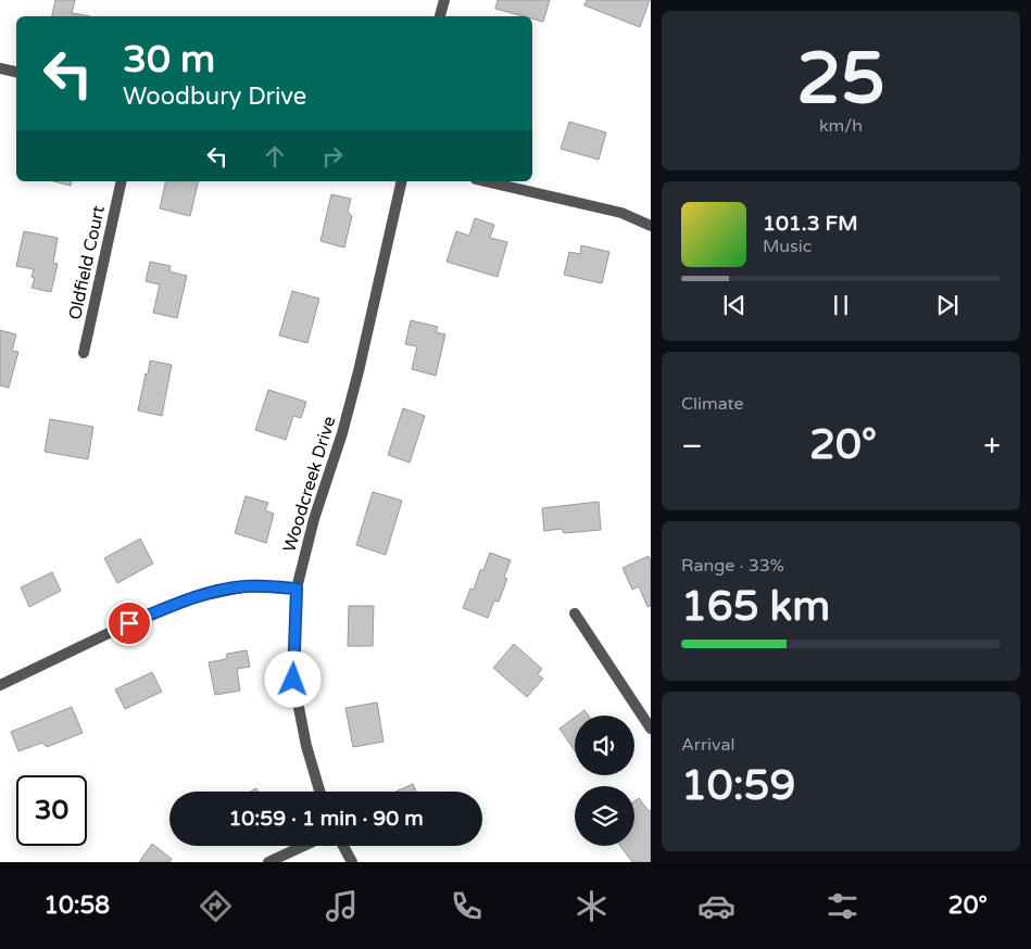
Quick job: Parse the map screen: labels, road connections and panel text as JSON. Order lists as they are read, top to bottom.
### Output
{
  "streets": {
    "street": ["Oldfield Court", "Woodcreek Drive"]
  },
  "page": {
    "tile": [
      ["25", "km/h"],
      "Climate",
      ["Range · 33%", "165 km"],
      ["Arrival", "10:59"]
    ],
    "turn": ["30 m", "Woodbury Drive"],
    "song": ["101.3 FM", "Music"],
    "heat": ["−", "20°", "+"],
    "limit": "30",
    "trip": "10:59 · 1 min · 90 m",
    "tabs": ["10:58", "20°"]
  }
}
